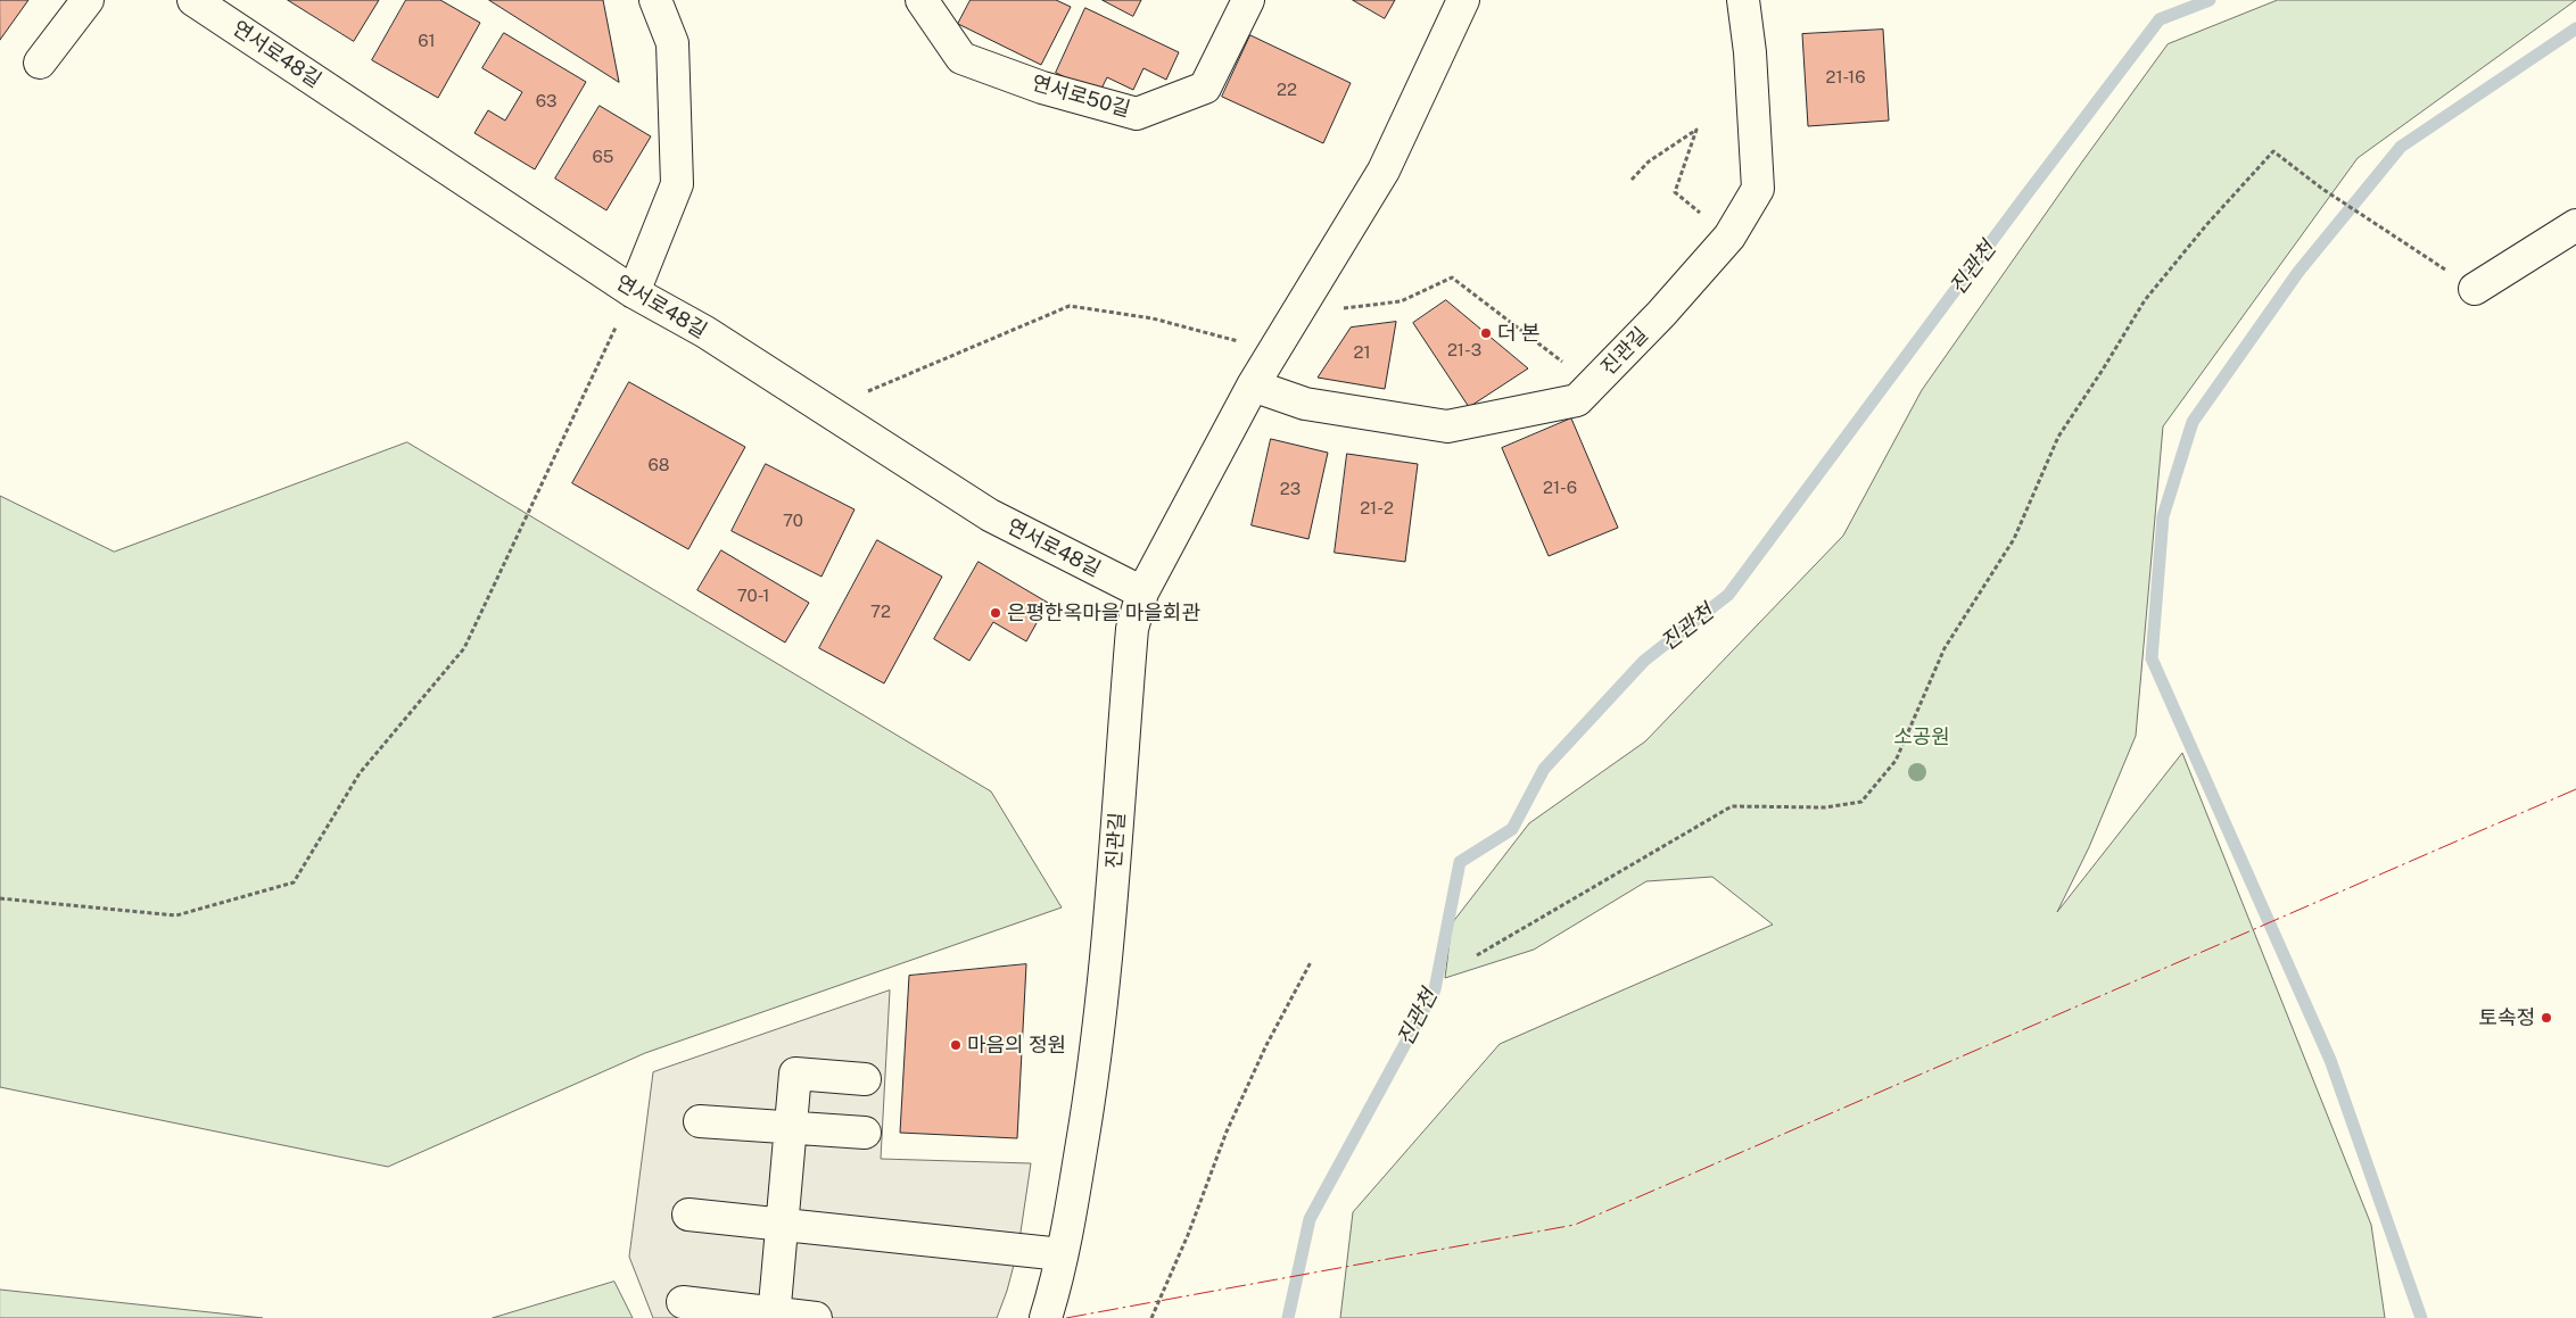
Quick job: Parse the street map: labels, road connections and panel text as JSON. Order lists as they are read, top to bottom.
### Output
{
  "streets": {
    "street": ["연서로48길", "연서로50길", "진관길"]
  },
  "crossings": [
    ["연서로48길", "진관길"]
  ],
  "water": ["진관천"],
  "parks": ["소공원"],
  "places": [
    "더 본",
    "은평한옥마을 마을회관",
    "토속정",
    "마음의 정원"
  ],
  "house_numbers": [
    "61",
    "21-16",
    "22",
    "63",
    "65",
    "21-3",
    "21",
    "68",
    "21-6",
    "23",
    "21-2",
    "70",
    "70-1",
    "72"
  ]
}
